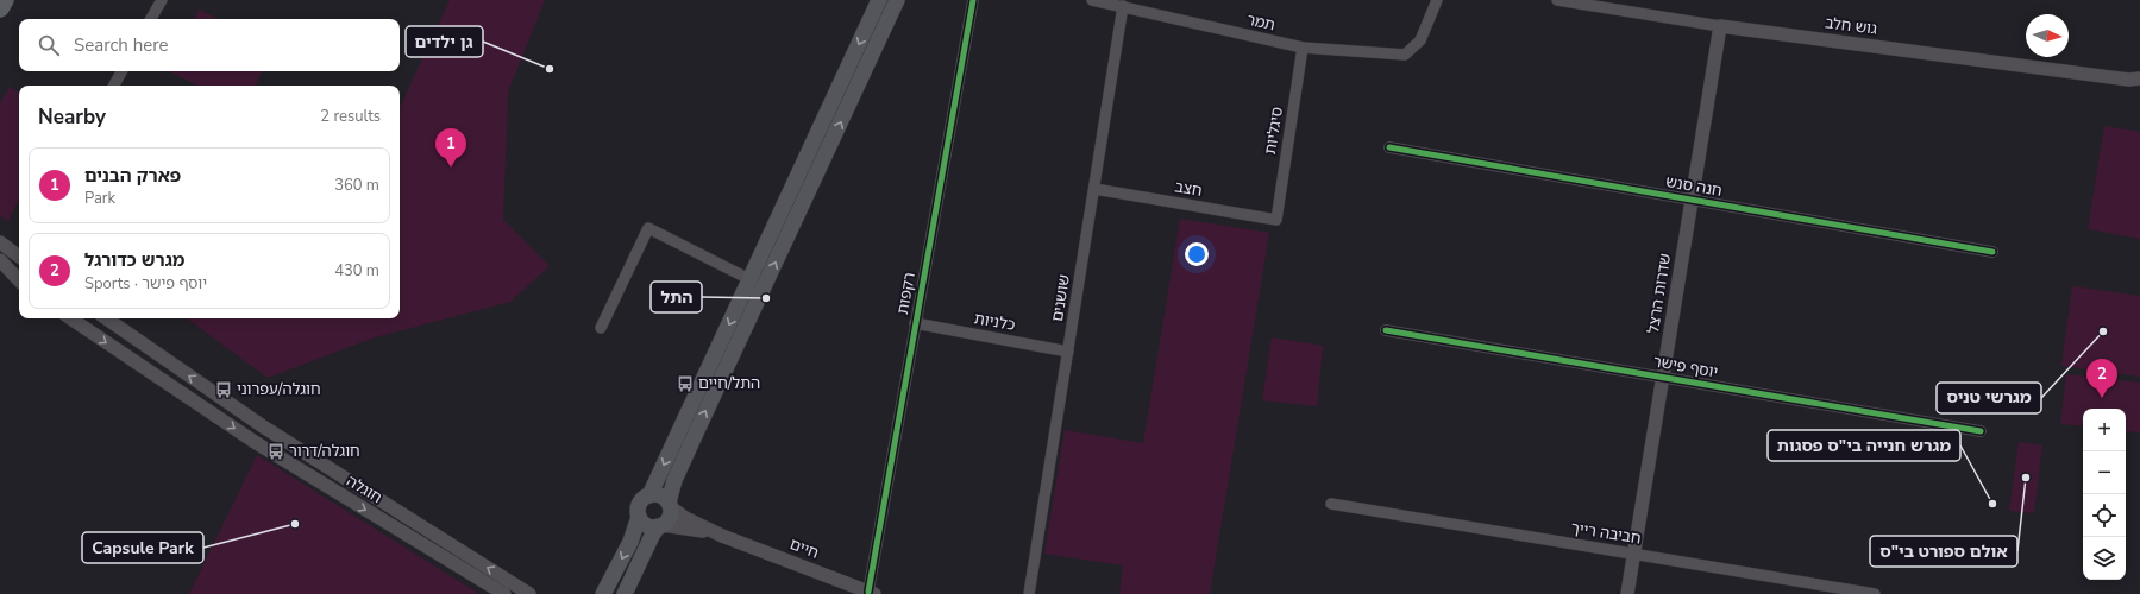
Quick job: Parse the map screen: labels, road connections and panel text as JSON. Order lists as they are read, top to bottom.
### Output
{
  "streets": {
    "street": [
      "תמר",
      "גוש חלב",
      "סיגליות",
      "חנה סנש",
      "חצב",
      "רקפות",
      "שדרות הרצל",
      "שושנים",
      "כלניות",
      "יוסף פישר",
      "חוגלה",
      "חביבה רייך",
      "חיים"
    ]
  },
  "crossings": [
    ["תמר", "סיגליות"],
    ["תמר", "שושנים"],
    ["גוש חלב", "שדרות הרצל"],
    ["סיגליות", "חצב"],
    ["חנה סנש", "שדרות הרצל"],
    ["חצב", "שושנים"],
    ["רקפות", "כלניות"],
    ["רקפות", "חיים"],
    ["שדרות הרצל", "יוסף פישר"],
    ["שדרות הרצל", "חביבה רייך"],
    ["שושנים", "כלניות"]
  ],
  "places": {
    "other": [
      "גן ילדים",
      "התל",
      "מגרשי טניס",
      "אולם ספורט בי\"ס",
      "מגרש חנייה בי\"ס פסגות",
      "Capsule Park"
    ],
    "bus stop": ["התל/חיים", "חוגלה/עפרוני", "חוגלה/דרור"]
  },
  "north": "right",
  "page": {
    "search": "Search here",
    "heading": ["Nearby", "2 results"],
    "pins": ["1", "2"],
    "list": [
      {
        "mark": "1",
        "name": "פארק הבנים",
        "note": "Park",
        "value": "360 m"
      },
      {
        "mark": "2",
        "name": "מגרש כדורגל",
        "note": "Sports · יוסף פישר",
        "value": "430 m"
      }
    ],
    "map_buttons": ["+", "−"]
  }
}
